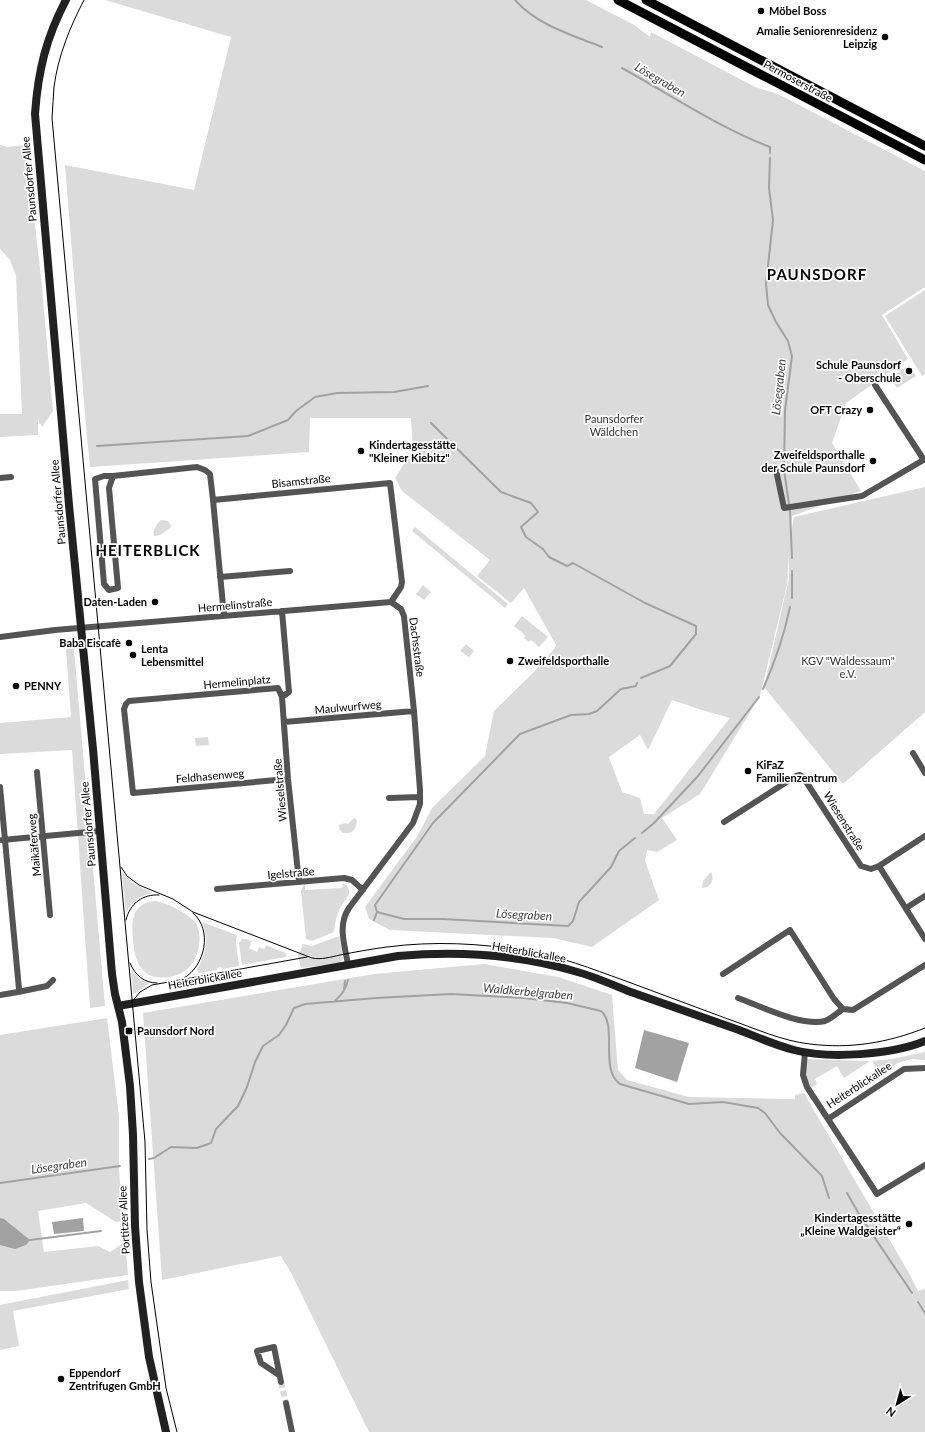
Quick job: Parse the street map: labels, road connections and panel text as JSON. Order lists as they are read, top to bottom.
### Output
{
  "streets": {
    "main road": [
      "Permoserstraße",
      "Paunsdorfer Allee",
      "Heiterblickallee",
      "Portitzer Allee"
    ],
    "street": [
      "Bisamstraße",
      "Hermelinstraße",
      "Dachsstraße",
      "Hermelinplatz",
      "Maulwurfweg",
      "Feldhasenweg",
      "Wieselstraße",
      "Wiesenstraße",
      "Maikäferweg",
      "Igelstraße"
    ]
  },
  "crossings": [
    ["Paunsdorfer Allee", "Hermelinstraße"],
    ["Paunsdorfer Allee", "Heiterblickallee"],
    ["Paunsdorfer Allee", "Portitzer Allee"],
    ["Bisamstraße", "Hermelinstraße"],
    ["Bisamstraße", "Dachsstraße"],
    ["Hermelinstraße", "Dachsstraße"],
    ["Hermelinstraße", "Hermelinplatz"],
    ["Dachsstraße", "Maulwurfweg"],
    ["Dachsstraße", "Igelstraße"],
    ["Dachsstraße", "Heiterblickallee"],
    ["Hermelinplatz", "Feldhasenweg"],
    ["Hermelinplatz", "Wieselstraße"],
    ["Maulwurfweg", "Wieselstraße"],
    ["Feldhasenweg", "Wieselstraße"],
    ["Wieselstraße", "Igelstraße"],
    ["Heiterblickallee", "Portitzer Allee"]
  ],
  "districts": ["PAUNSDORF", "HEITERBLICK"],
  "water": ["Lösegraben", "Waldkerbelgraben"],
  "parks": ["Paunsdorfer Wäldchen", "KGV \"Waldessaum\" e.V."],
  "places": {
    "other": [
      "Möbel Boss",
      "Amalie Seniorenresidenz Leipzig",
      "Schule Paunsdorf - Oberschule",
      "OFT Crazy",
      "Kindertagesstätte \"Kleiner Kiebitz\"",
      "Zweifeldsporthalle der Schule Paunsdorf",
      "Daten-Laden",
      "Baba Eiscafè",
      "Lenta Lebensmittel",
      "Zweifeldsporthalle",
      "PENNY",
      "KiFaZ Familienzentrum",
      "Kindertagesstätte „Kleine Waldgeister“",
      "Eppendorf Zentrifugen GmbH"
    ],
    "transit": ["Paunsdorf Nord"]
  },
  "north": "bottom left"
}
